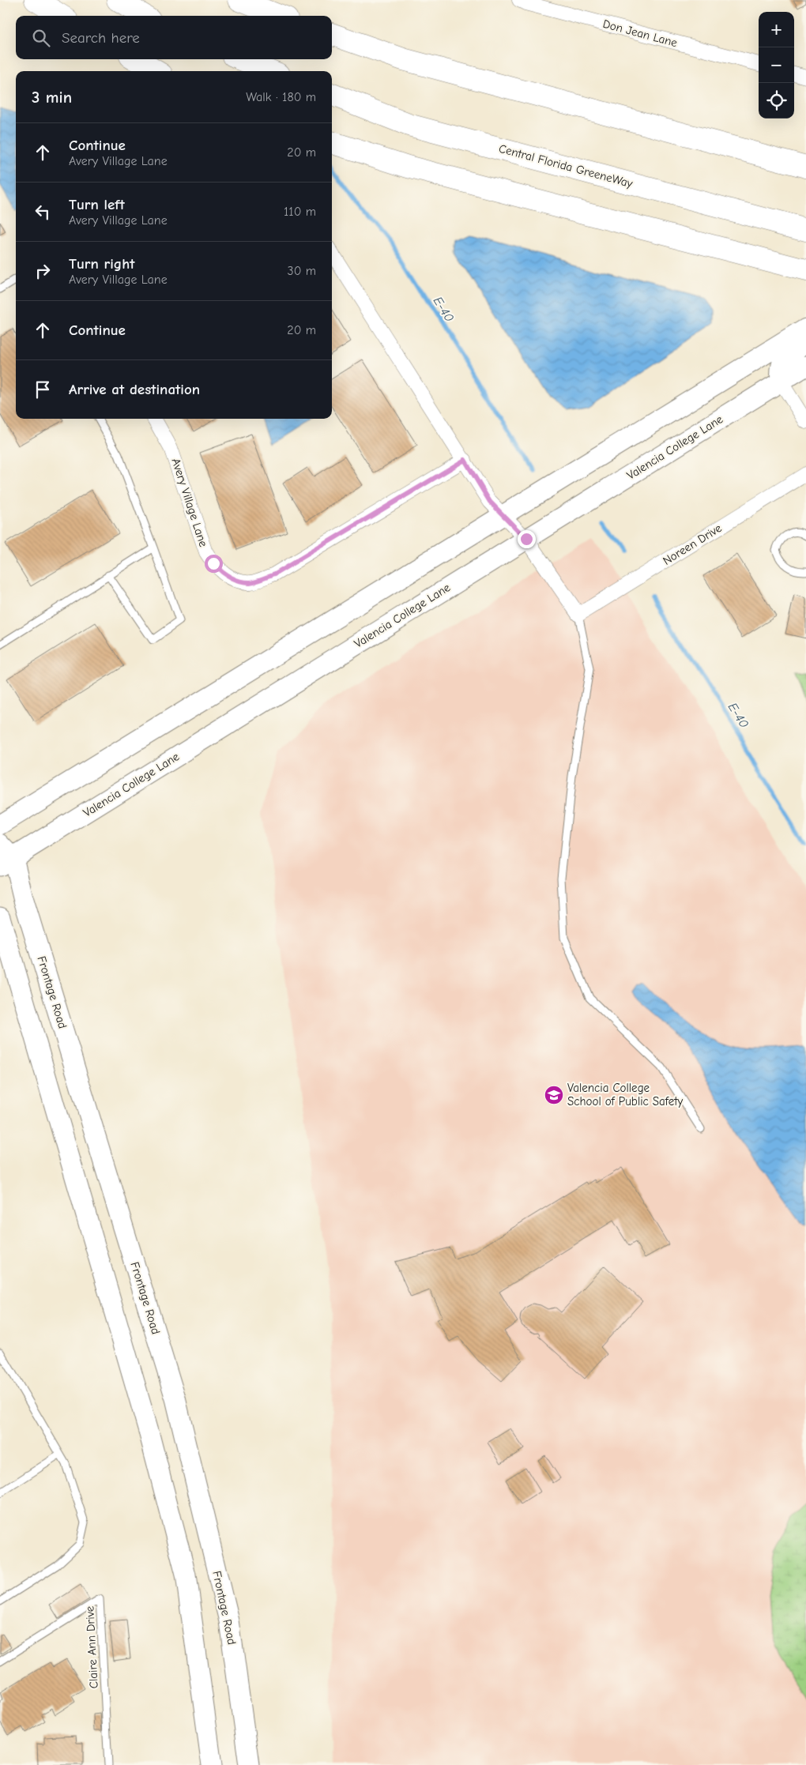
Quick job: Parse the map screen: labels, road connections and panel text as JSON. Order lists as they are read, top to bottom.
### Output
{
  "streets": {
    "highway": ["Central Florida GreeneWay"],
    "street": [
      "Don Jean Lane",
      "Valencia College Lane",
      "Avery Village Lane",
      "Noreen Drive",
      "Frontage Road"
    ],
    "lane": ["Claire Ann Drive"]
  },
  "crossings": [
    ["Valencia College Lane", "Frontage Road"]
  ],
  "water": ["E-40"],
  "places": {
    "school or university": ["Valencia College School of Public Safety"]
  },
  "page": {
    "map_buttons": ["+", "−"],
    "search": "Search here",
    "heading": ["3 min", "Walk · 180 m"],
    "list": [
      ["Continue", "Avery Village Lane", "20 m"],
      ["Turn left", "Avery Village Lane", "110 m"],
      ["Turn right", "Avery Village Lane", "30 m"],
      ["Continue", "20 m"],
      "Arrive at destination"
    ]
  }
}
